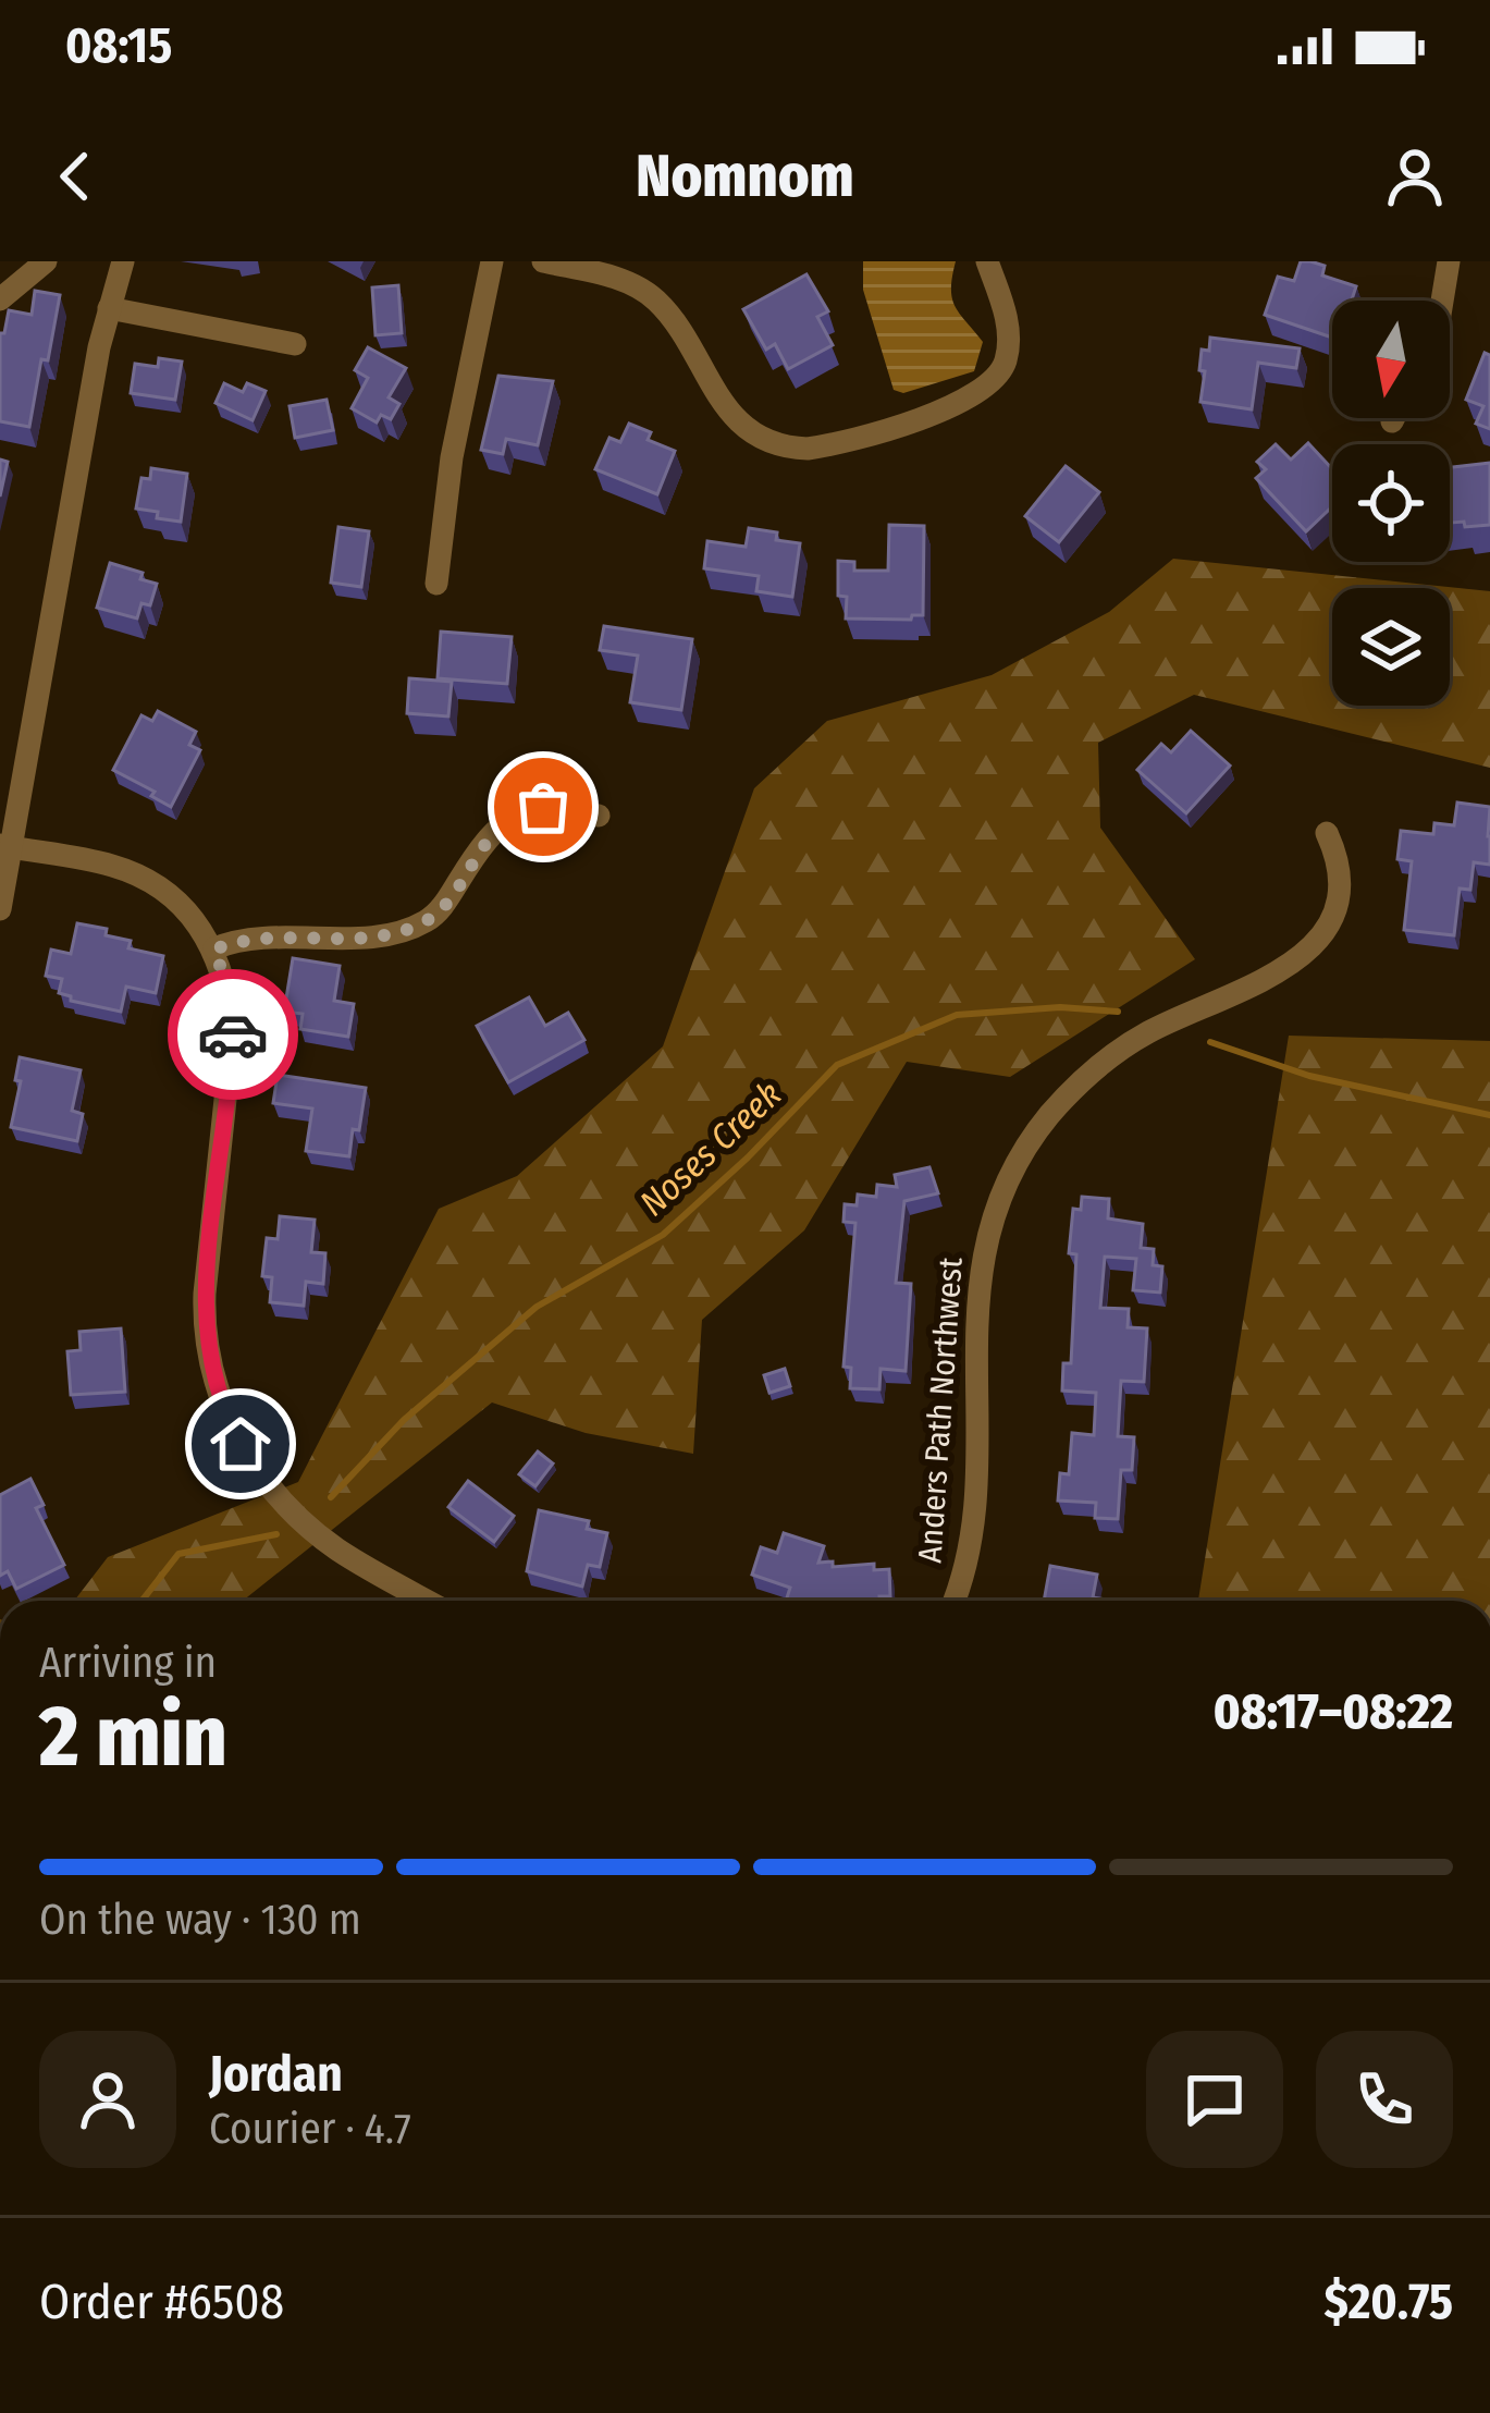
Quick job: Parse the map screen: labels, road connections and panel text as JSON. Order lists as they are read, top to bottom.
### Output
{
  "streets": {
    "street": ["Anders Path Northwest"]
  },
  "water": ["Noses Creek"],
  "north": "bottom",
  "page": {
    "status": "08:15",
    "header": "Nomnom",
    "heading": ["2 min", "Arriving in", "08:17–08:22"],
    "panel": [
      "Jordan",
      "Courier · 4.7",
      "Order #6508",
      "$20.75"
    ],
    "bar": "On the way · 130 m"
  }
}
